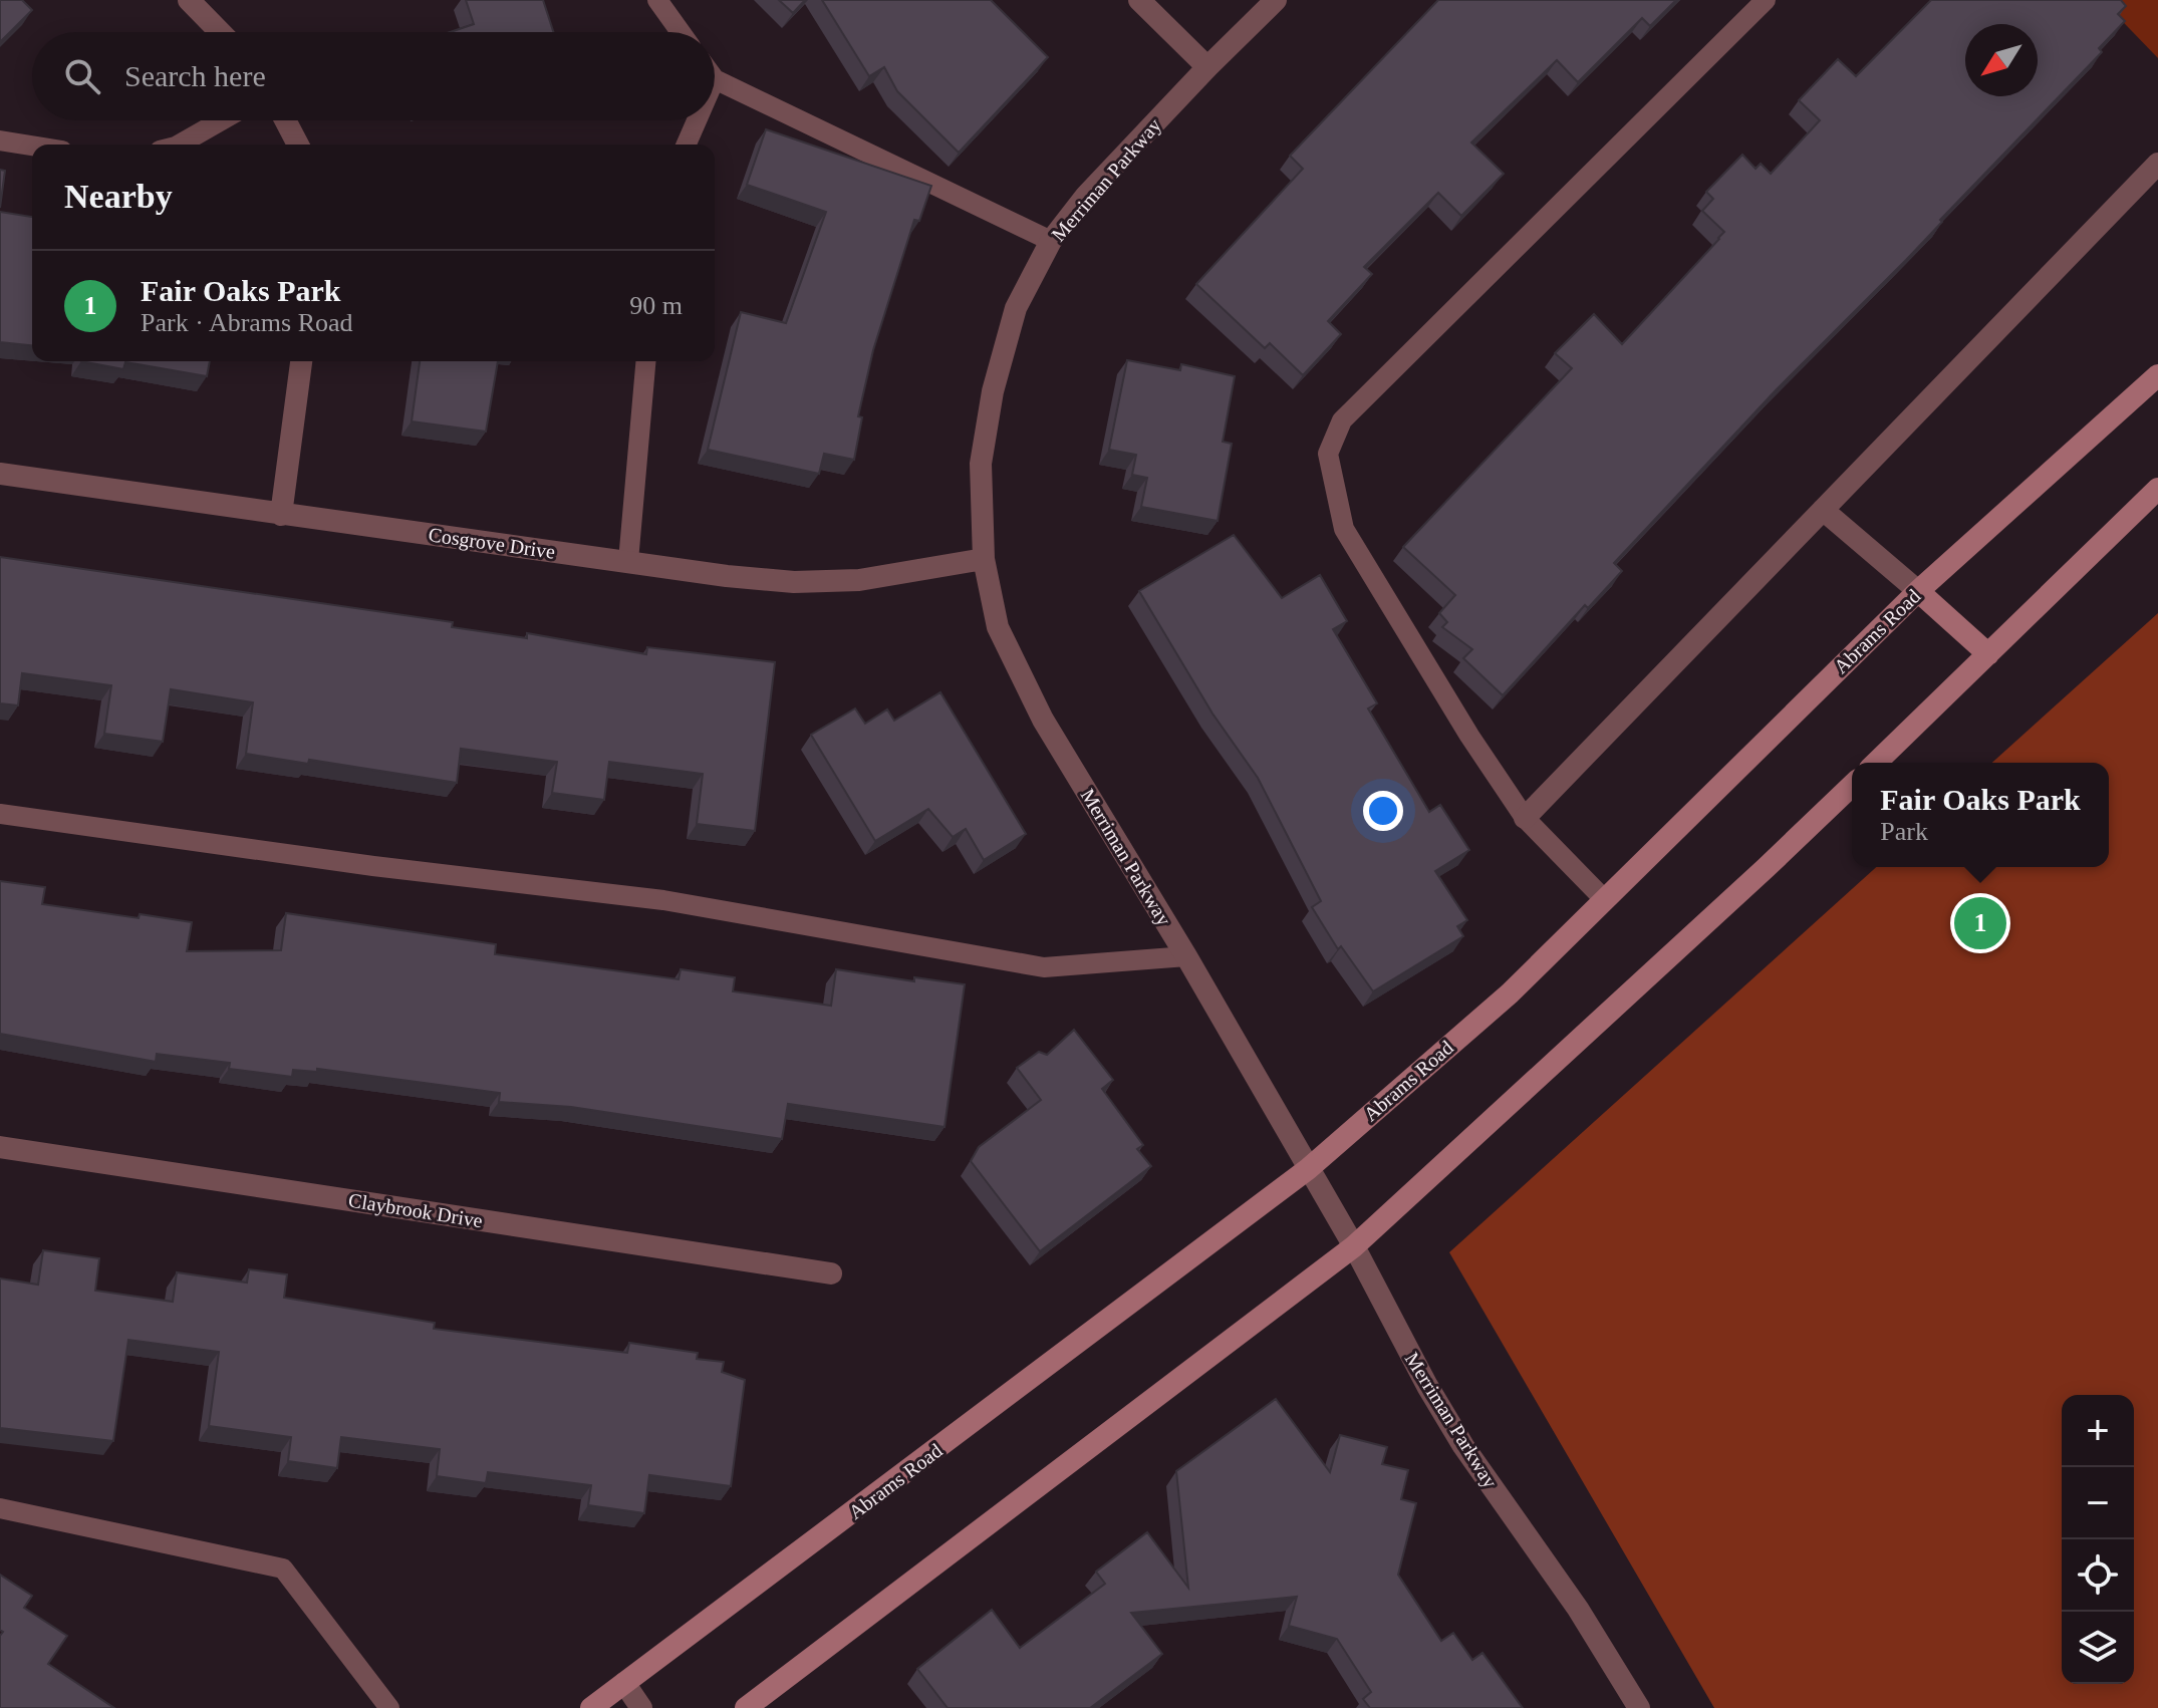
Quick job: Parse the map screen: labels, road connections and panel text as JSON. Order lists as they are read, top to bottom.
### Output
{
  "streets": {
    "main road": ["Abrams Road"],
    "street": ["Merriman Parkway", "Cosgrove Drive", "Claybrook Drive"]
  },
  "crossings": [
    ["Merriman Parkway", "Cosgrove Drive"],
    ["Merriman Parkway", "Abrams Road"]
  ],
  "north": "bottom left",
  "page": {
    "search": "Search here",
    "heading": "Nearby",
    "list": [
      {
        "mark": "1",
        "name": "Fair Oaks Park",
        "note": "Park · Abrams Road",
        "value": "90 m"
      }
    ],
    "popup": ["Fair Oaks Park", "Park"],
    "pins": "1",
    "map_buttons": ["+", "−"]
  }
}
